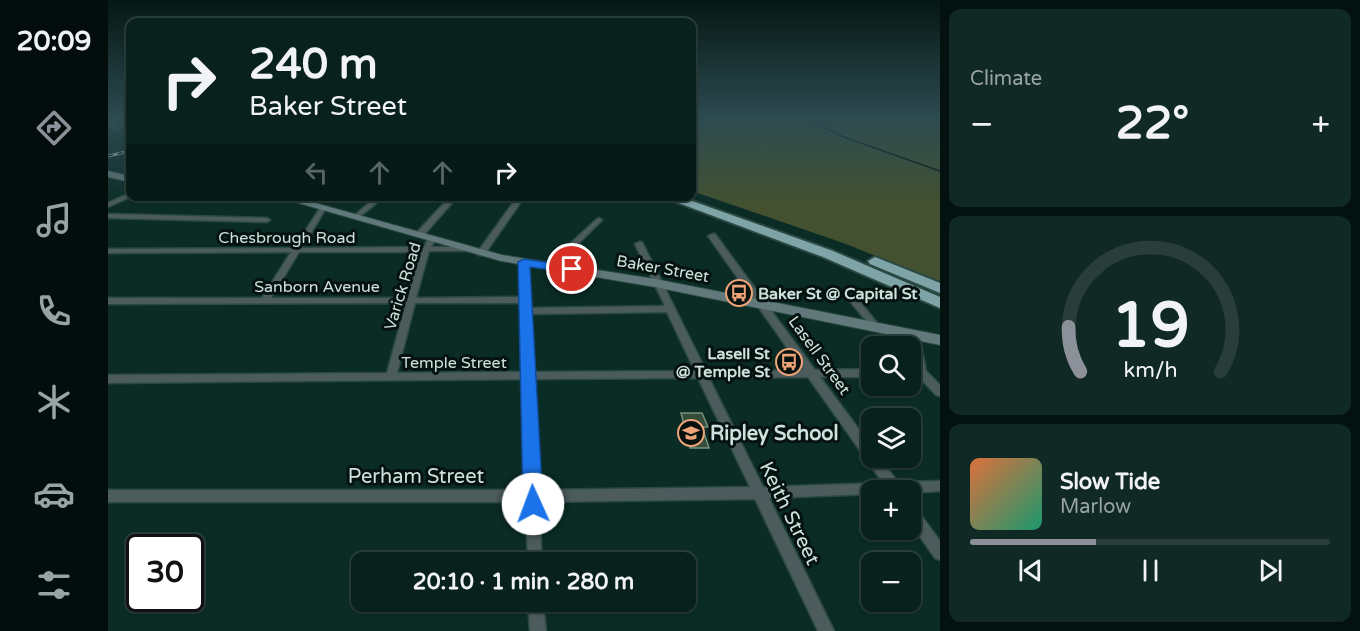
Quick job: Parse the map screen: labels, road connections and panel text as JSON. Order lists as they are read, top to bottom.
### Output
{
  "streets": {
    "street": [
      "Chesbrough Road",
      "Baker Street",
      "Sanborn Avenue",
      "Varick Road",
      "Lasell Street",
      "Temple Street",
      "Perham Street",
      "Keith Street"
    ]
  },
  "crossings": [
    ["Chesbrough Road", "Baker Street"],
    ["Chesbrough Road", "Varick Road"],
    ["Baker Street", "Varick Road"],
    ["Baker Street", "Lasell Street"],
    ["Baker Street", "Keith Street"],
    ["Sanborn Avenue", "Varick Road"],
    ["Varick Road", "Temple Street"],
    ["Lasell Street", "Temple Street"],
    ["Temple Street", "Keith Street"],
    ["Perham Street", "Keith Street"]
  ],
  "places": {
    "bus stop": ["Baker St @ Capital St", "Lasell St @ Temple St"],
    "school or university": ["Ripley School"]
  },
  "page": {
    "tabs": "20:09",
    "tile": "Climate",
    "turn": ["240 m", "Baker Street"],
    "heat": ["−", "22°", "+"],
    "map_buttons": ["+", "−"],
    "song": ["Slow Tide", "Marlow"],
    "limit": "30",
    "trip": "20:10 · 1 min · 280 m",
    "gauge": ["19", "km/h"]
  }
}
